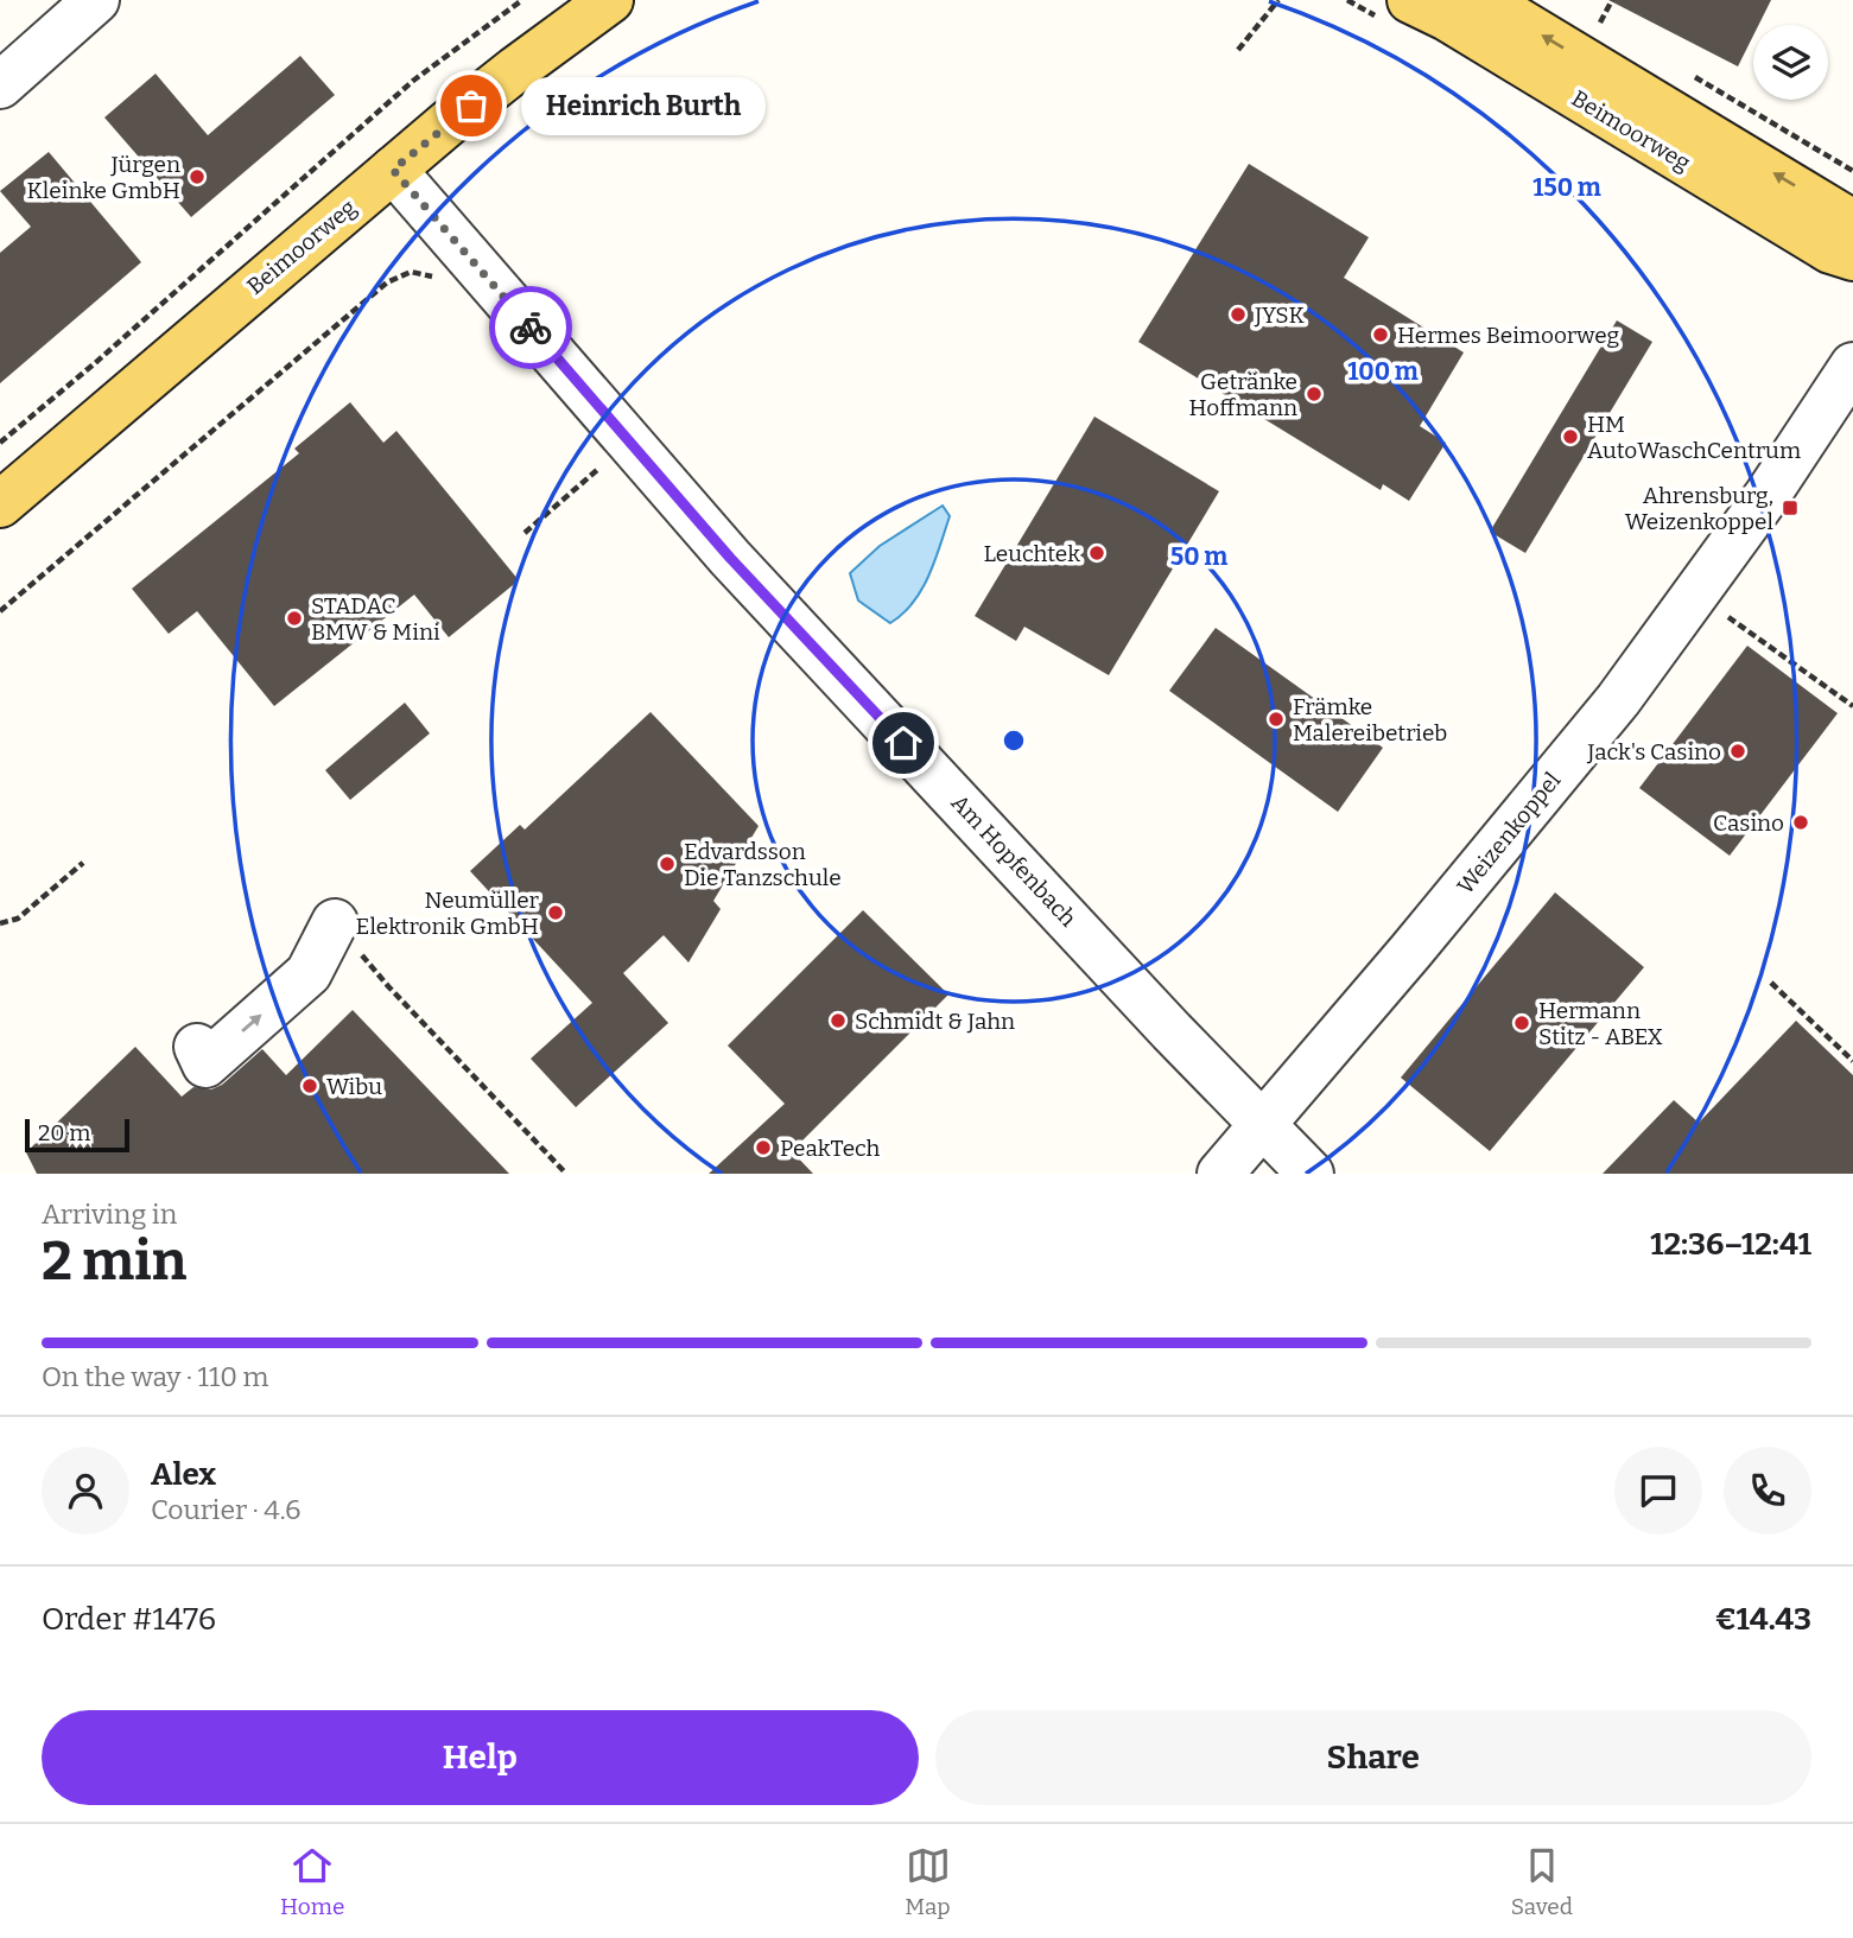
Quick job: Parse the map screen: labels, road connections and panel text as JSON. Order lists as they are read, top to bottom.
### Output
{
  "streets": {
    "main road": ["Beimoorweg"],
    "street": ["Weizenkoppel", "Am Hopfenbach"]
  },
  "crossings": [
    ["Beimoorweg", "Am Hopfenbach"],
    ["Weizenkoppel", "Am Hopfenbach"]
  ],
  "places": {
    "other": [
      "Heinrich Burth",
      "Jürgen Kleinke GmbH",
      "JYSK",
      "Hermes Beimoorweg",
      "Getränke Hoffmann",
      "HM AutoWaschCentrum",
      "Leuchtek",
      "STADAC BMW & Mini",
      "Främke Malereibetrieb",
      "Jack's Casino",
      "Casino",
      "Edvardsson Die Tanzschule",
      "Neumüller Elektronik GmbH",
      "Schmidt & Jahn",
      "Hermann Stitz - ABEX",
      "Wibu",
      "PeakTech"
    ],
    "transit": ["Ahrensburg, Weizenkoppel"]
  },
  "scale_bar": "20 m",
  "page": {
    "bubble": "Heinrich Burth",
    "scale": "20 m",
    "heading": ["2 min", "Arriving in", "12:36–12:41"],
    "panel": [
      "Alex",
      "Courier · 4.6",
      "Order #1476",
      "€14.43"
    ],
    "bar": "On the way · 110 m",
    "buttons": ["Help", "Share"],
    "tabs": ["Home", "Map", "Saved"]
  },
  "rings": ["150 m", "100 m", "50 m"]
}
